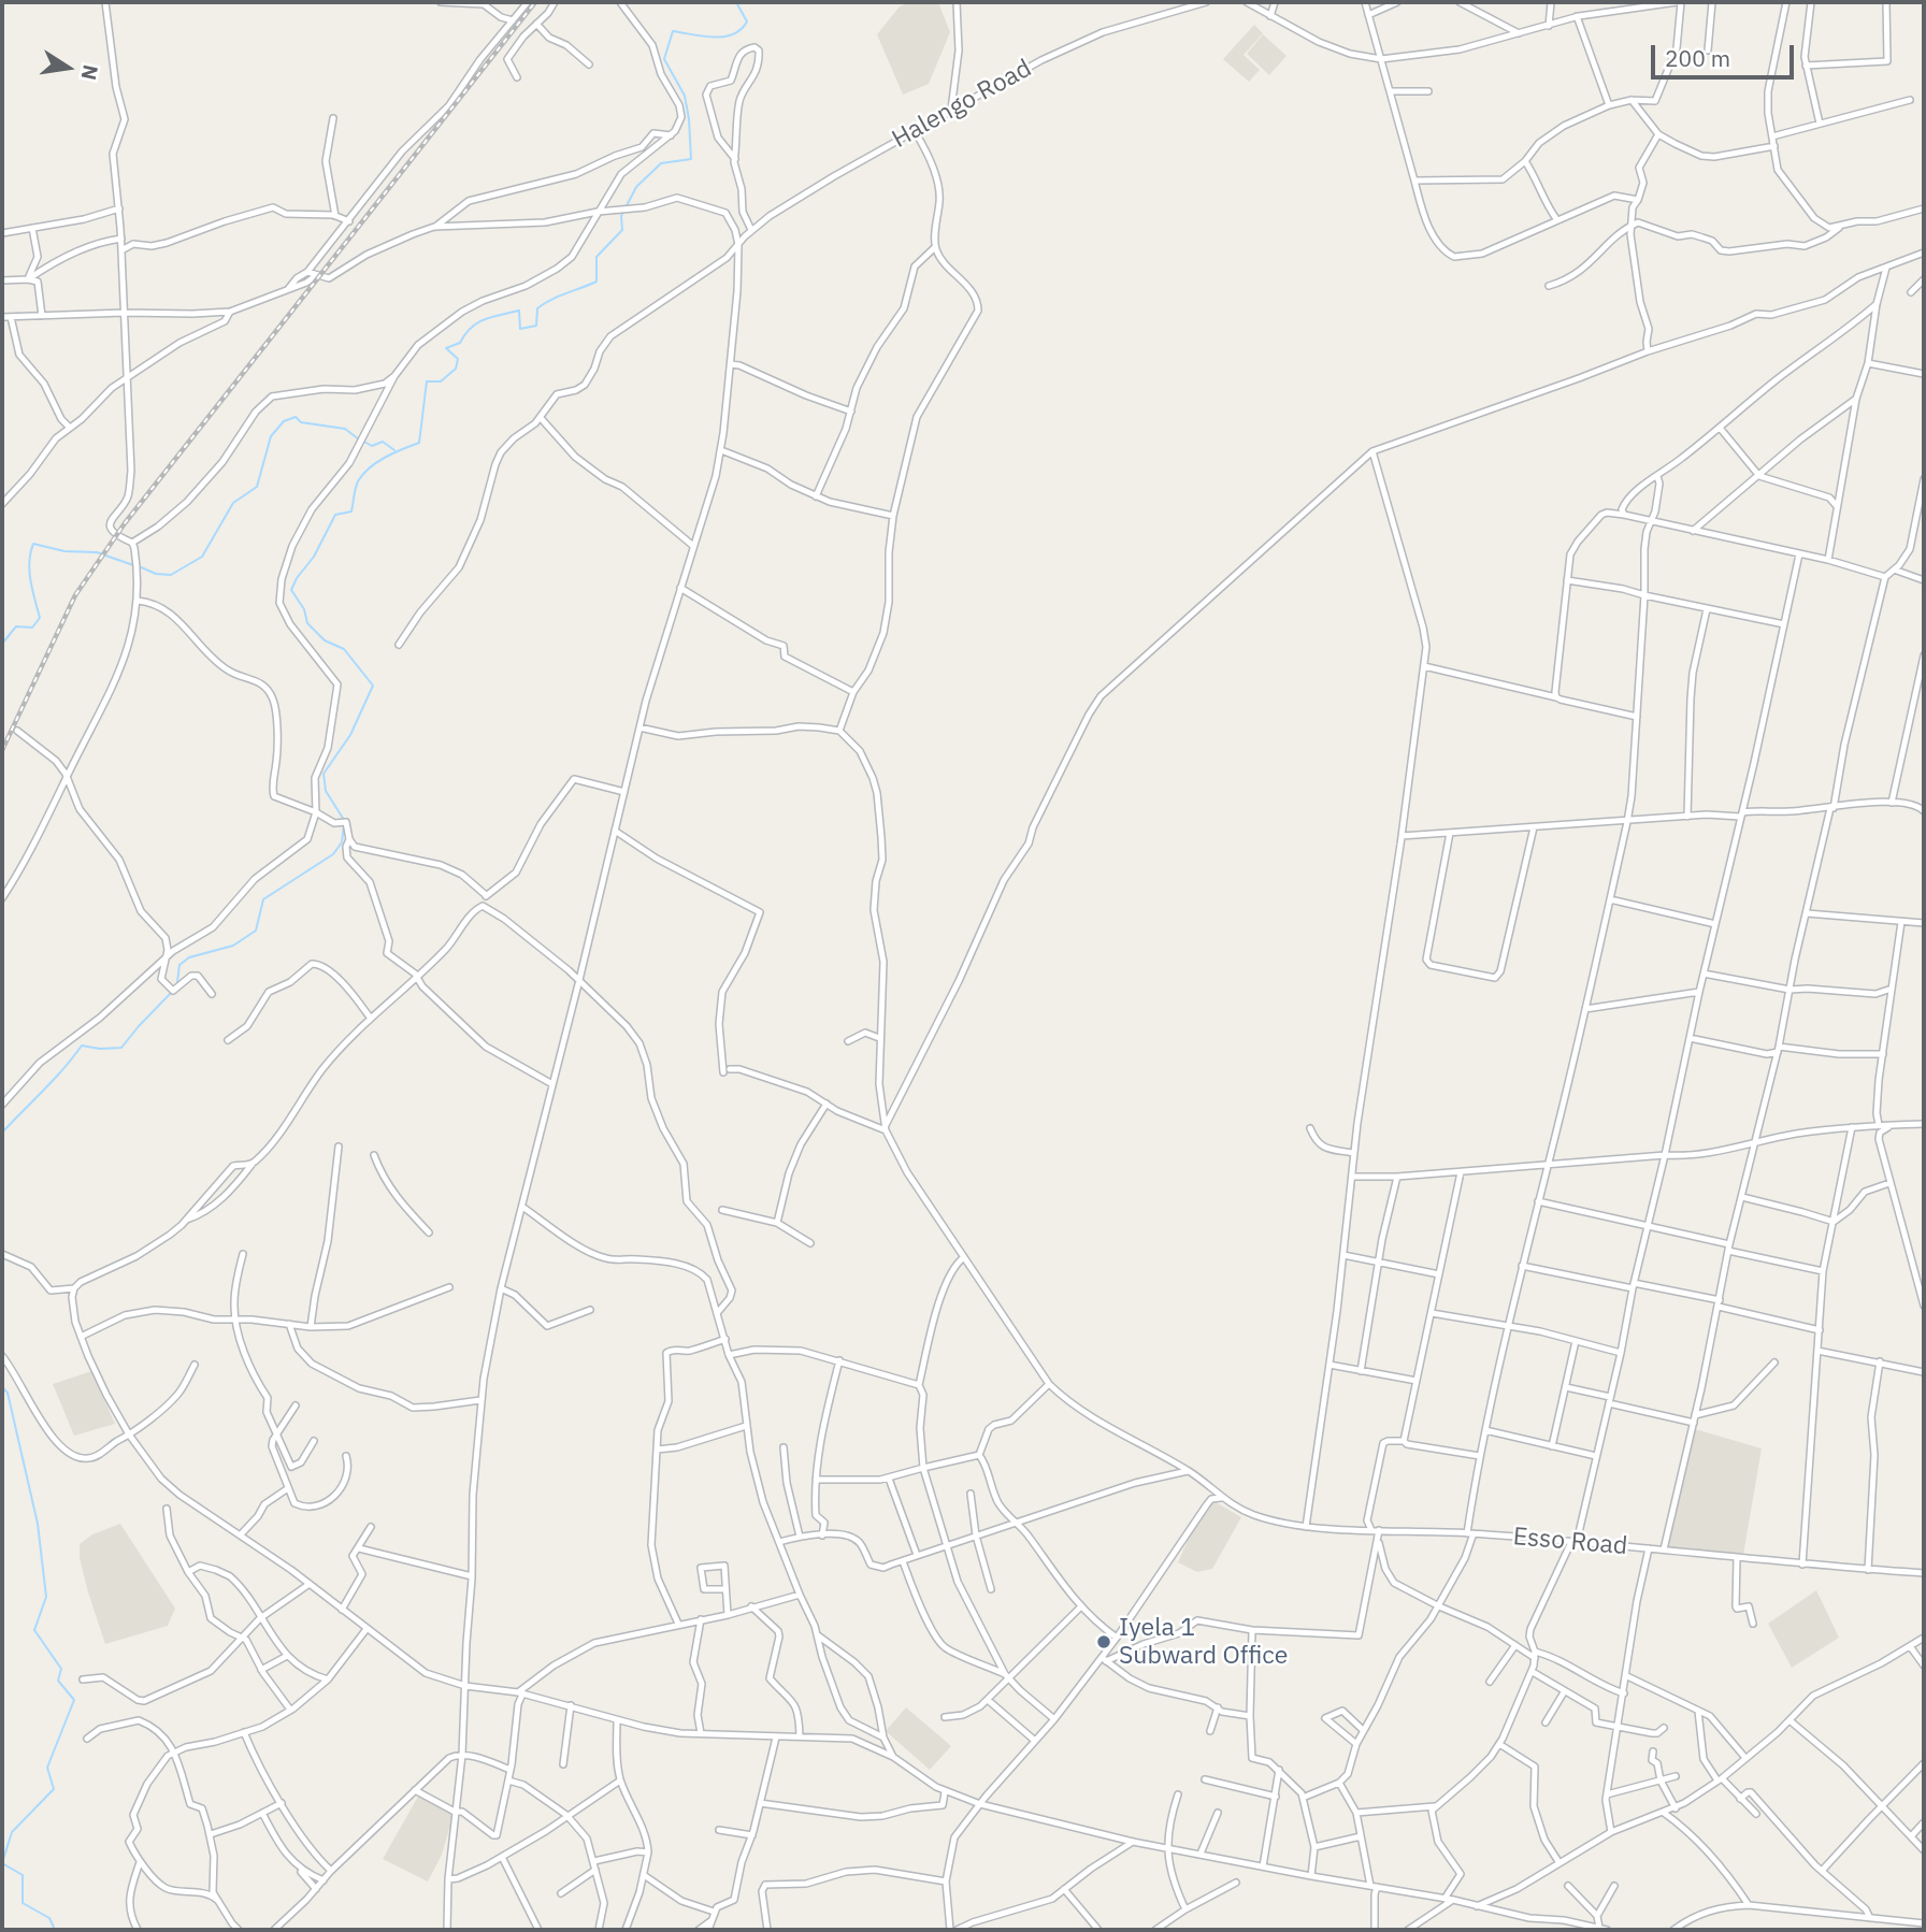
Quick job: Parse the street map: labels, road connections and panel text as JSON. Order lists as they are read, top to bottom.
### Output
{
  "streets": {
    "street": ["Halengo Road", "Esso Road"]
  },
  "places": ["Iyela 1 Subward Office"],
  "scale_bar": "200 m",
  "north": "right"
}
